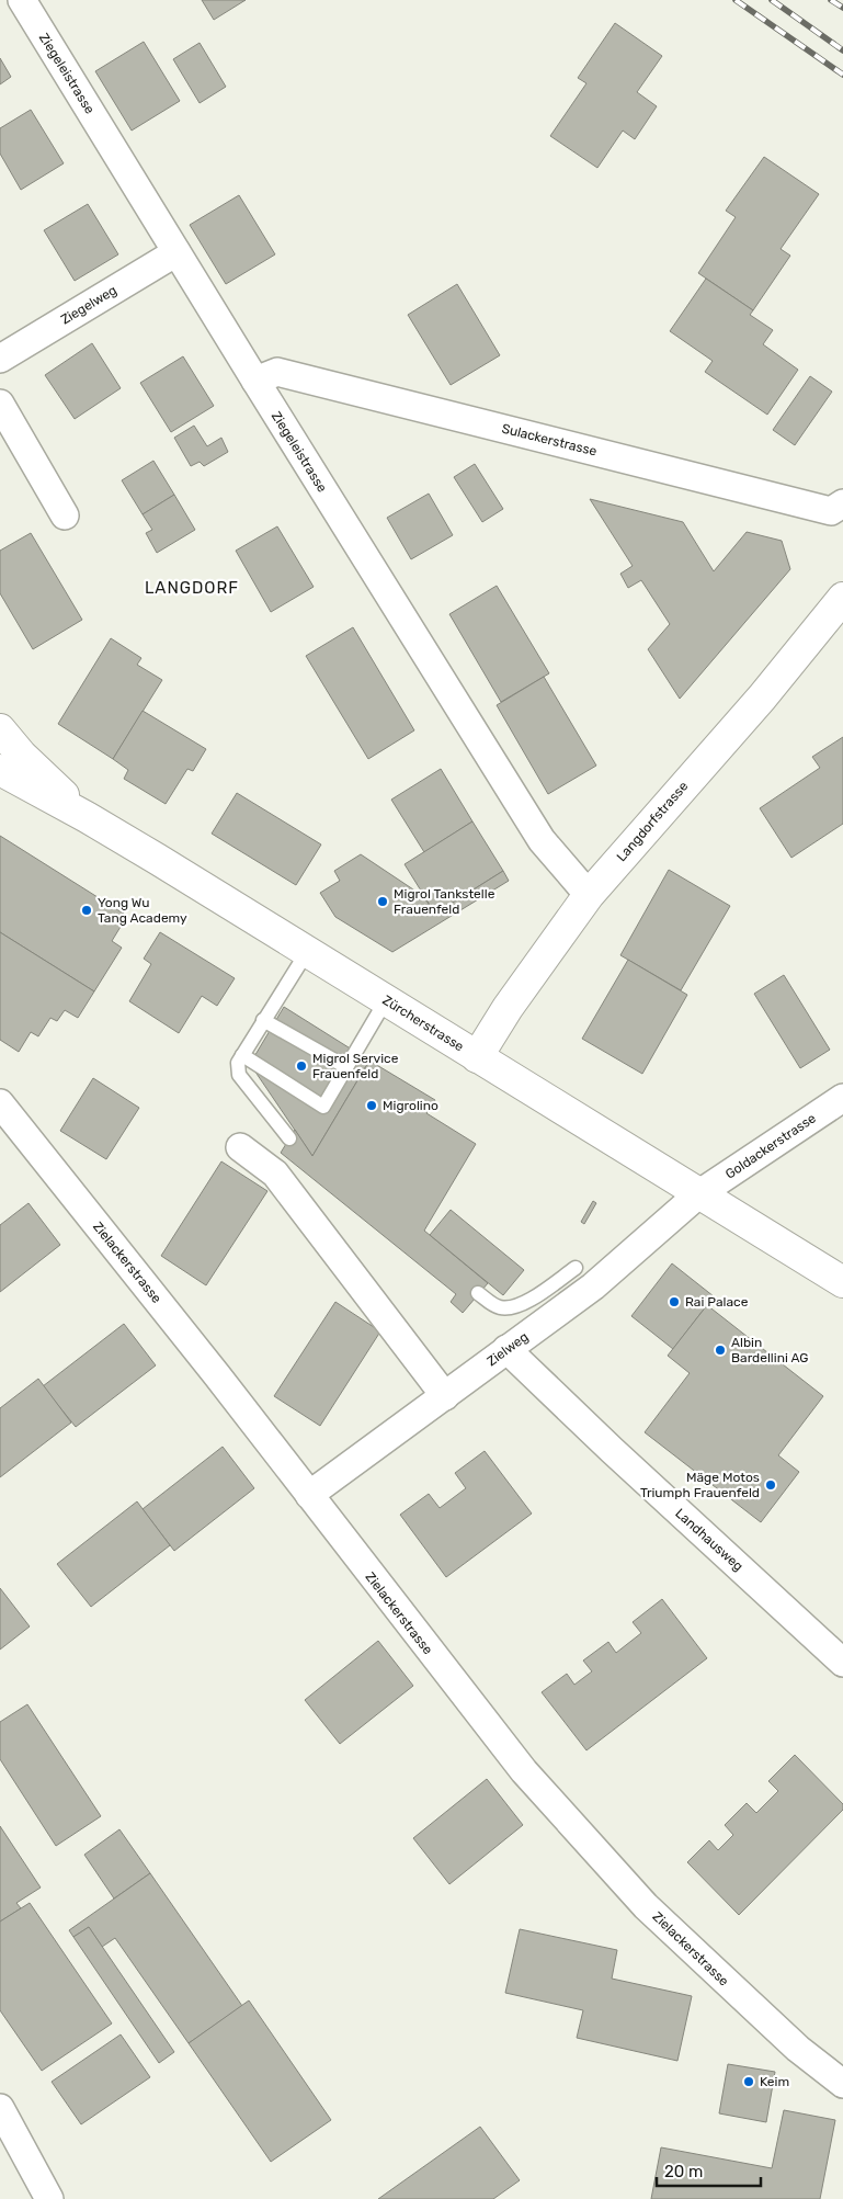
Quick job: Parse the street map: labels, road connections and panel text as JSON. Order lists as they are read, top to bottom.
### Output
{
  "streets": {
    "main road": ["Langdorfstrasse", "Zürcherstrasse"],
    "street": [
      "Ziegeleistrasse",
      "Ziegelweg",
      "Sulackerstrasse",
      "Goldackerstrasse",
      "Zielackerstrasse",
      "Zielweg",
      "Landhausweg"
    ]
  },
  "crossings": [
    ["Ziegeleistrasse", "Ziegelweg"],
    ["Ziegeleistrasse", "Sulackerstrasse"],
    ["Ziegeleistrasse", "Langdorfstrasse"],
    ["Langdorfstrasse", "Zürcherstrasse"],
    ["Zürcherstrasse", "Goldackerstrasse"],
    ["Zürcherstrasse", "Zielweg"],
    ["Goldackerstrasse", "Zielweg"],
    ["Zielackerstrasse", "Zielweg"],
    ["Zielweg", "Landhausweg"]
  ],
  "districts": ["LANGDORF"],
  "places": [
    "Migrol Tankstelle Frauenfeld",
    "Yong Wu Tang Academy",
    "Migrol Service Frauenfeld",
    "Migrolino",
    "Rai Palace",
    "Albin Bardellini AG",
    "Mäge Motos Triumph Frauenfeld",
    "Keim"
  ],
  "scale_bar": "20 m"
}
